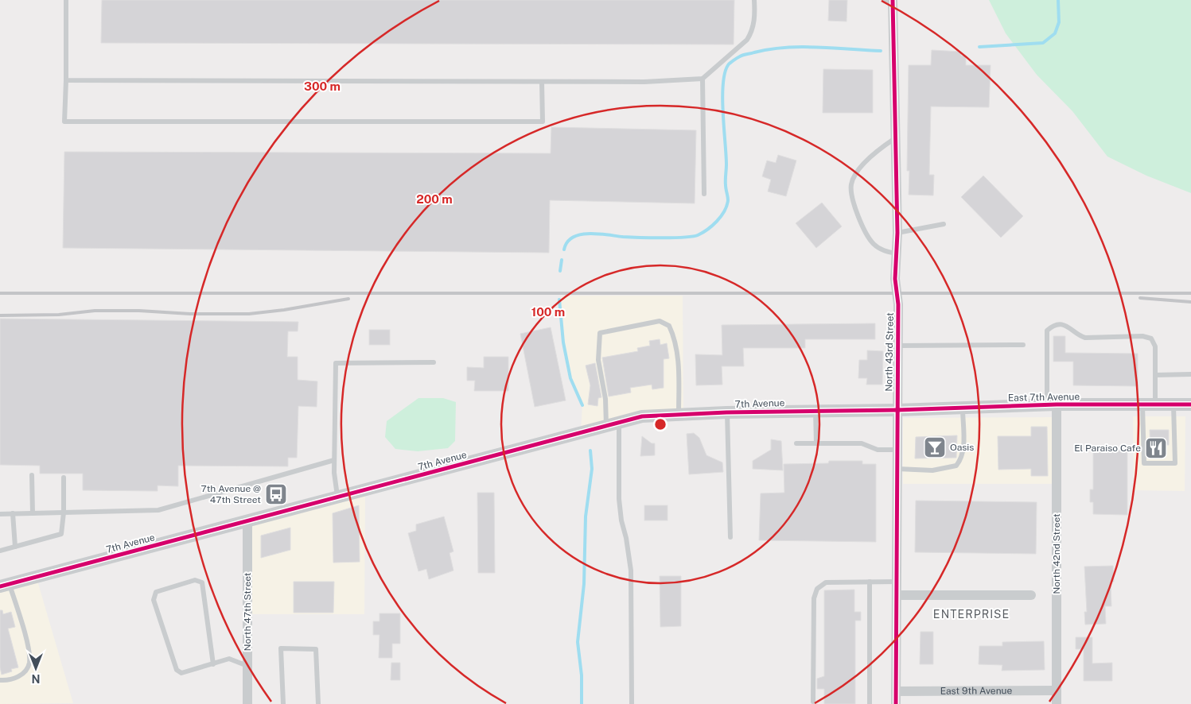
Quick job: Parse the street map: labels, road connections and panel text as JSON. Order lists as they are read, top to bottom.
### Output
{
  "streets": {
    "street": [
      "North 43rd Street",
      "East 7th Avenue",
      "7th Avenue",
      "North 42nd Street",
      "North 47th Street",
      "East 9th Avenue"
    ]
  },
  "crossings": [
    ["North 43rd Street", "East 7th Avenue"],
    ["North 43rd Street", "7th Avenue"],
    ["North 43rd Street", "East 9th Avenue"],
    ["East 7th Avenue", "7th Avenue"],
    ["East 7th Avenue", "North 42nd Street"],
    ["7th Avenue", "North 47th Street"],
    ["North 42nd Street", "East 9th Avenue"]
  ],
  "districts": ["ENTERPRISE"],
  "places": {
    "bar": ["Oasis"],
    "restaurant": ["El Paraiso Cafe"],
    "bus stop": ["7th Avenue @ 47th Street"]
  },
  "north": "bottom",
  "rings": ["300 m", "200 m", "100 m"]
}
